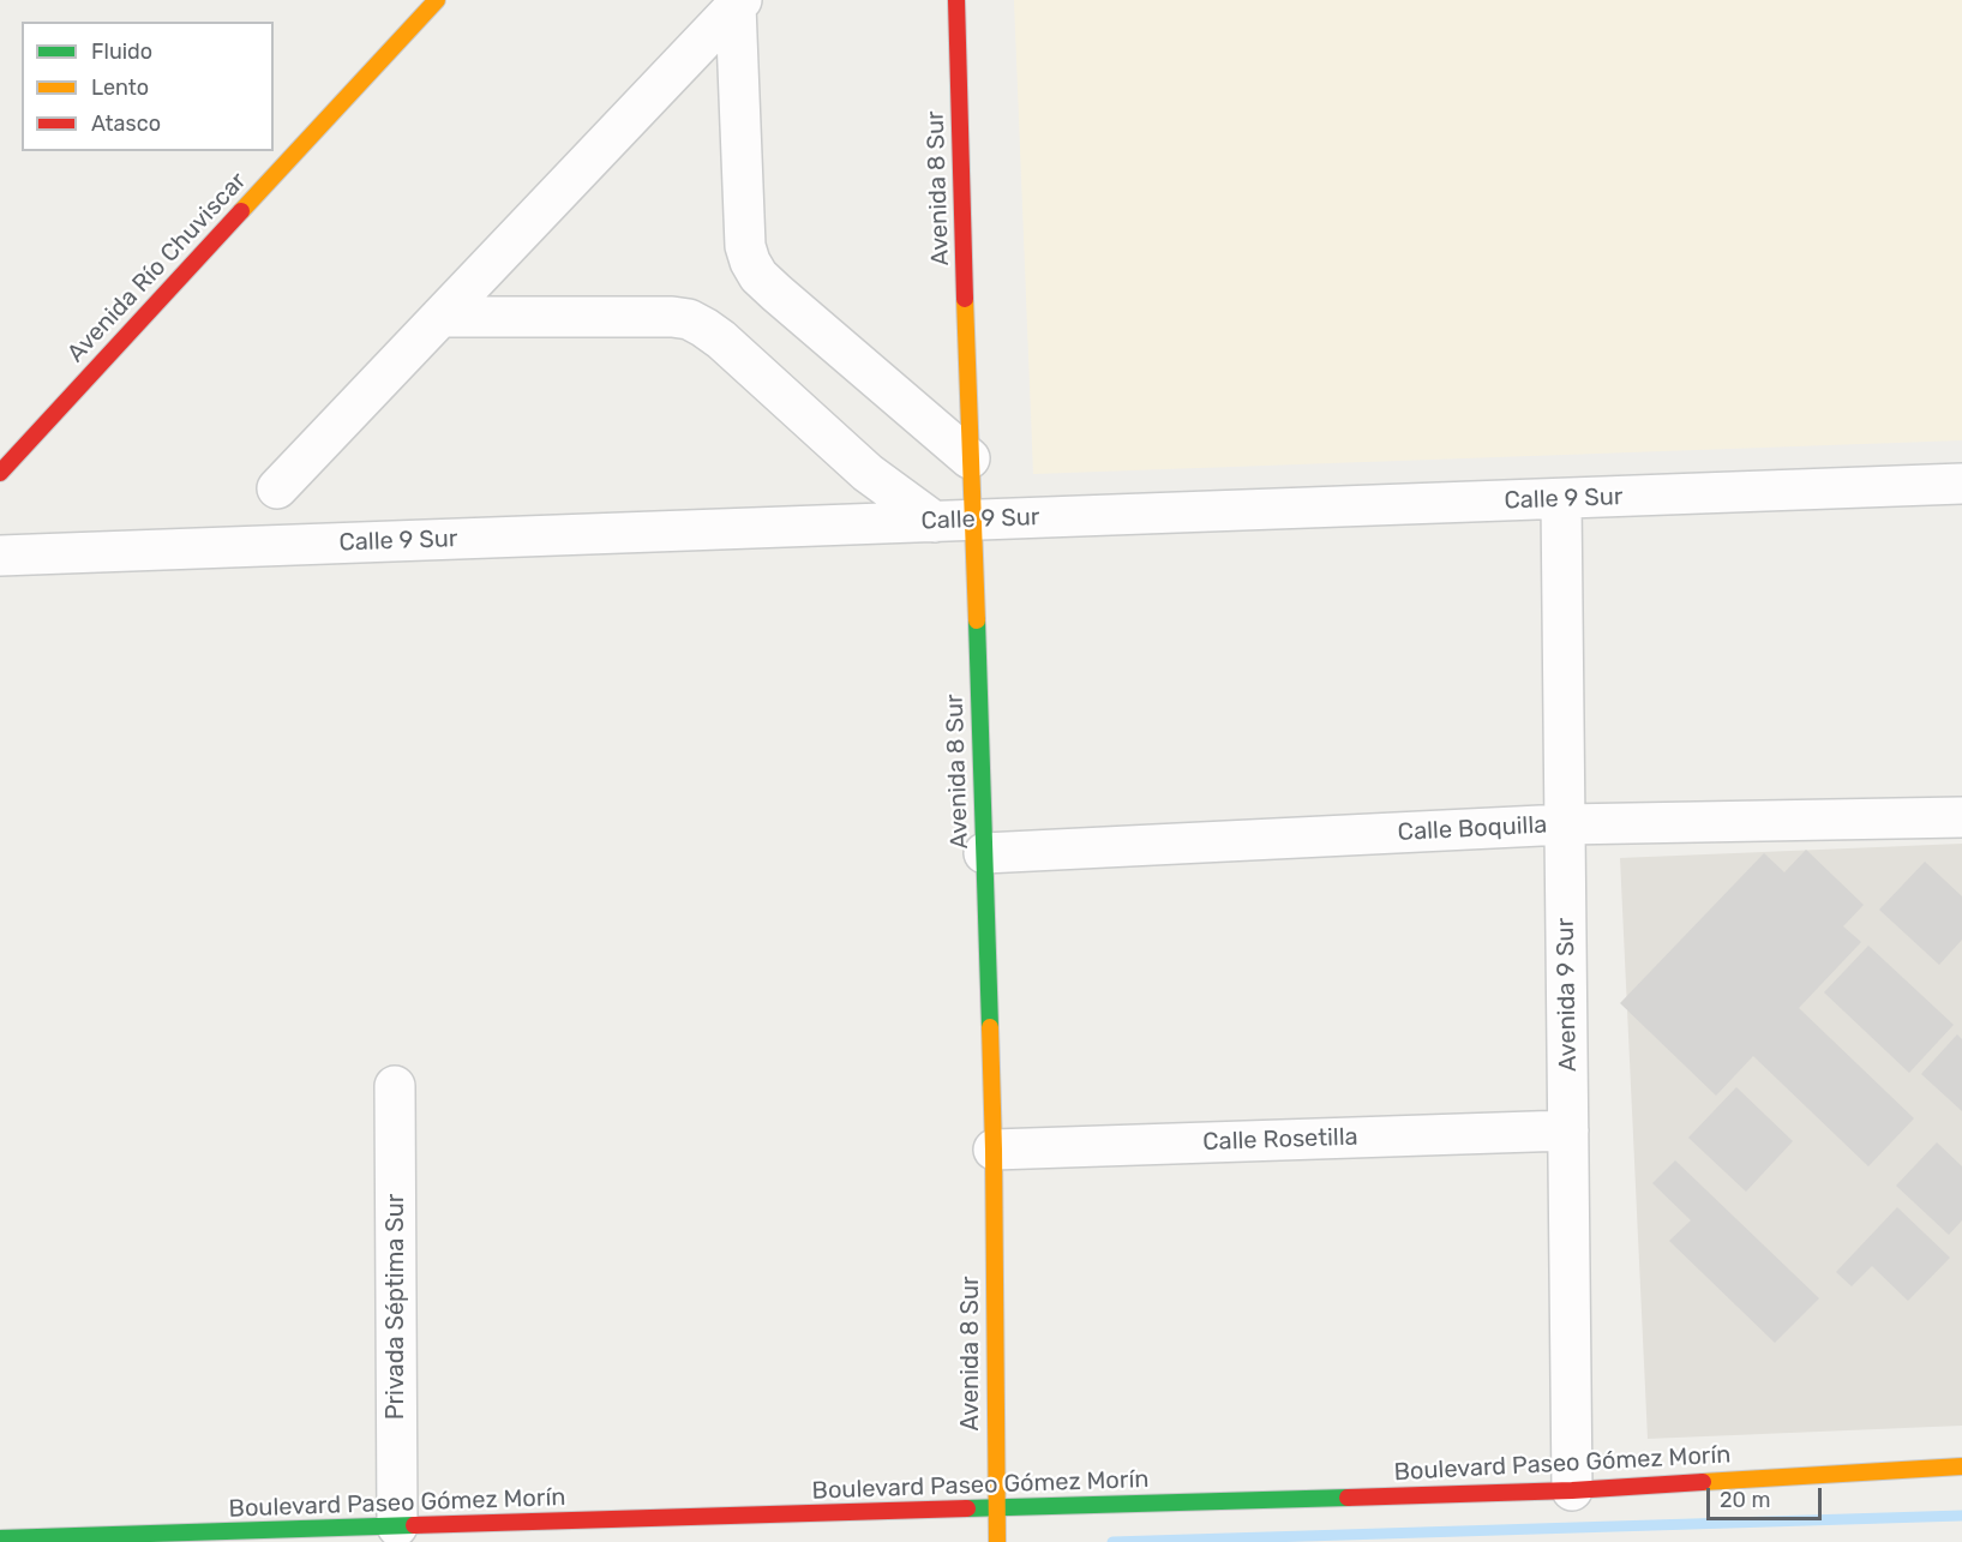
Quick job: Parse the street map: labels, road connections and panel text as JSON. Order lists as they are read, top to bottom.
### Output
{
  "streets": {
    "main road": ["Avenida 8 Sur", "Avenida Río Chuviscar", "Boulevard Paseo Gómez Morín"],
    "street": [
      "Calle 9 Sur",
      "Calle Boquilla",
      "Avenida 9 Sur",
      "Calle Rosetilla",
      "Privada Séptima Sur"
    ]
  },
  "crossings": [
    ["Avenida 8 Sur", "Calle 9 Sur"],
    ["Avenida 8 Sur", "Calle Boquilla"],
    ["Avenida 8 Sur", "Calle Rosetilla"],
    ["Avenida 8 Sur", "Boulevard Paseo Gómez Morín"],
    ["Calle 9 Sur", "Avenida 9 Sur"],
    ["Calle Boquilla", "Avenida 9 Sur"],
    ["Avenida 9 Sur", "Calle Rosetilla"],
    ["Avenida 9 Sur", "Boulevard Paseo Gómez Morín"],
    ["Privada Séptima Sur", "Boulevard Paseo Gómez Morín"]
  ],
  "legend": ["Fluido", "Lento", "Atasco"],
  "scale_bar": "20 m"
}
